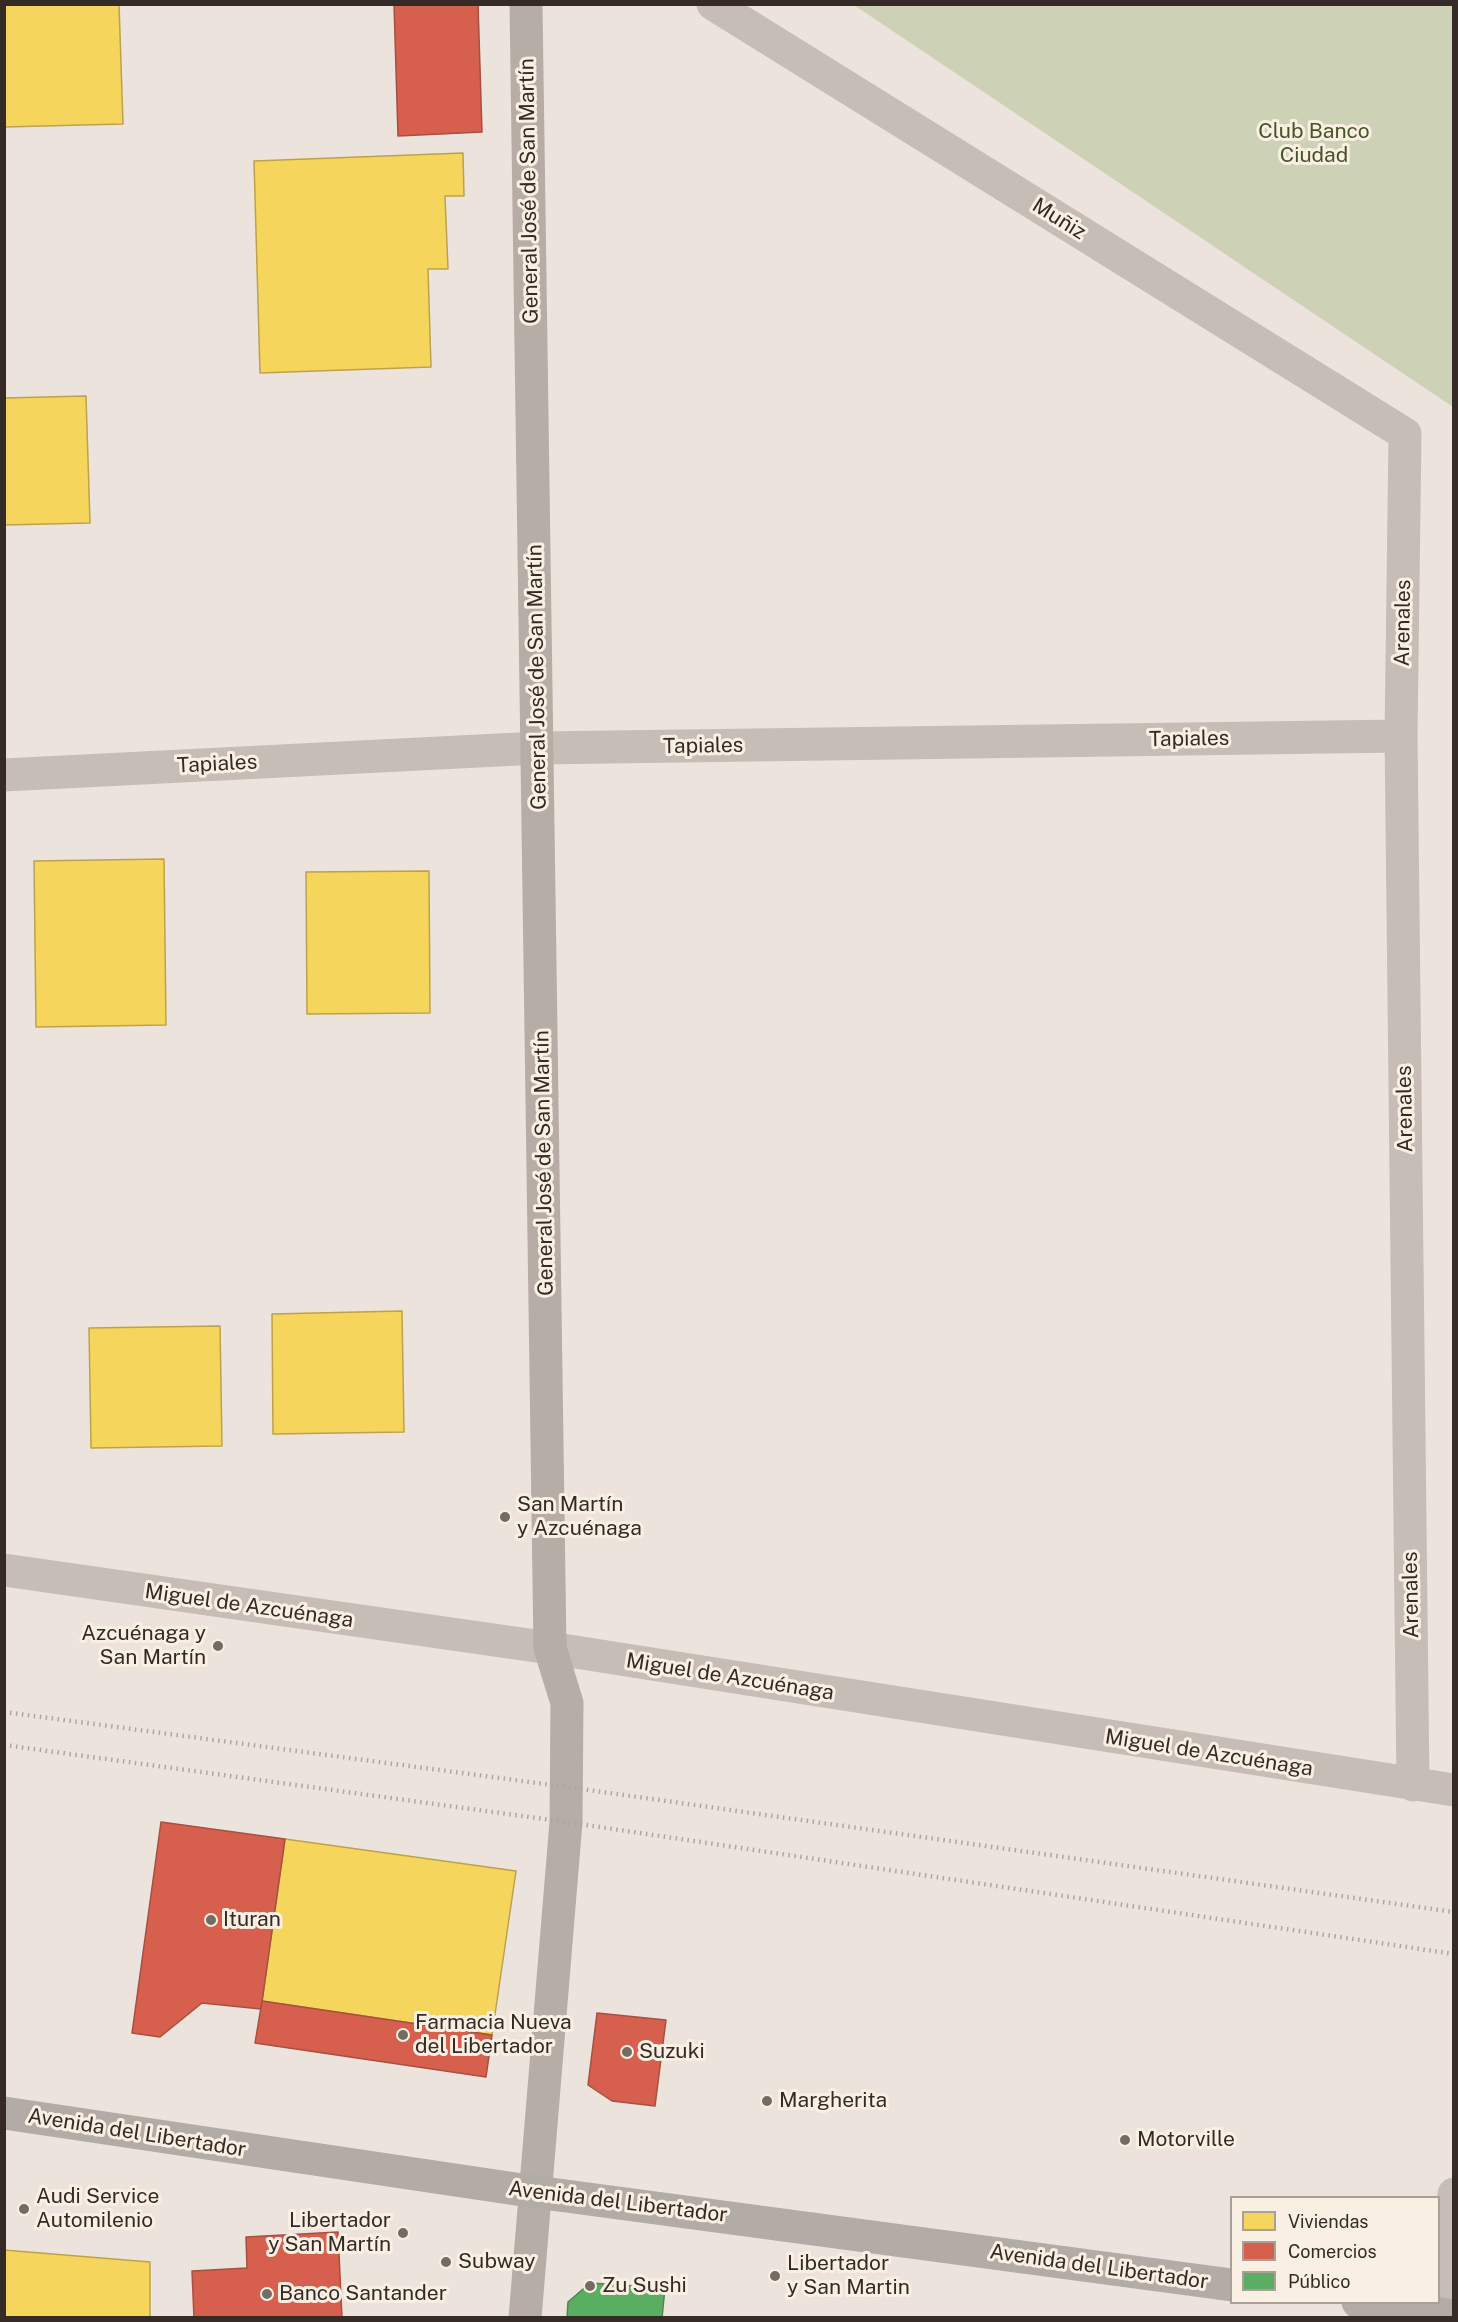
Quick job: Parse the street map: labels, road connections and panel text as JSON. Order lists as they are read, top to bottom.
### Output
{
  "streets": {
    "main road": ["Avenida del Libertador"],
    "street": [
      "General José de San Martín",
      "Muñiz",
      "Arenales",
      "Tapiales",
      "Miguel de Azcuénaga"
    ]
  },
  "crossings": [
    ["General José de San Martín", "Tapiales"],
    ["General José de San Martín", "Miguel de Azcuénaga"],
    ["General José de San Martín", "Avenida del Libertador"],
    ["Muñiz", "Arenales"],
    ["Arenales", "Tapiales"],
    ["Arenales", "Miguel de Azcuénaga"]
  ],
  "parks": ["Club Banco Ciudad"],
  "places": [
    "San Martín y Azcuénaga",
    "Azcuénaga y San Martín",
    "Ituran",
    "Farmacia Nueva del Libertador",
    "Suzuki",
    "Margherita",
    "Motorville",
    "Audi Service Automilenio",
    "Libertador y San Martín",
    "Subway",
    "Libertador y San Martin",
    "Zu Sushi",
    "Banco Santander"
  ],
  "legend": ["Viviendas", "Comercios", "Público"]
}
